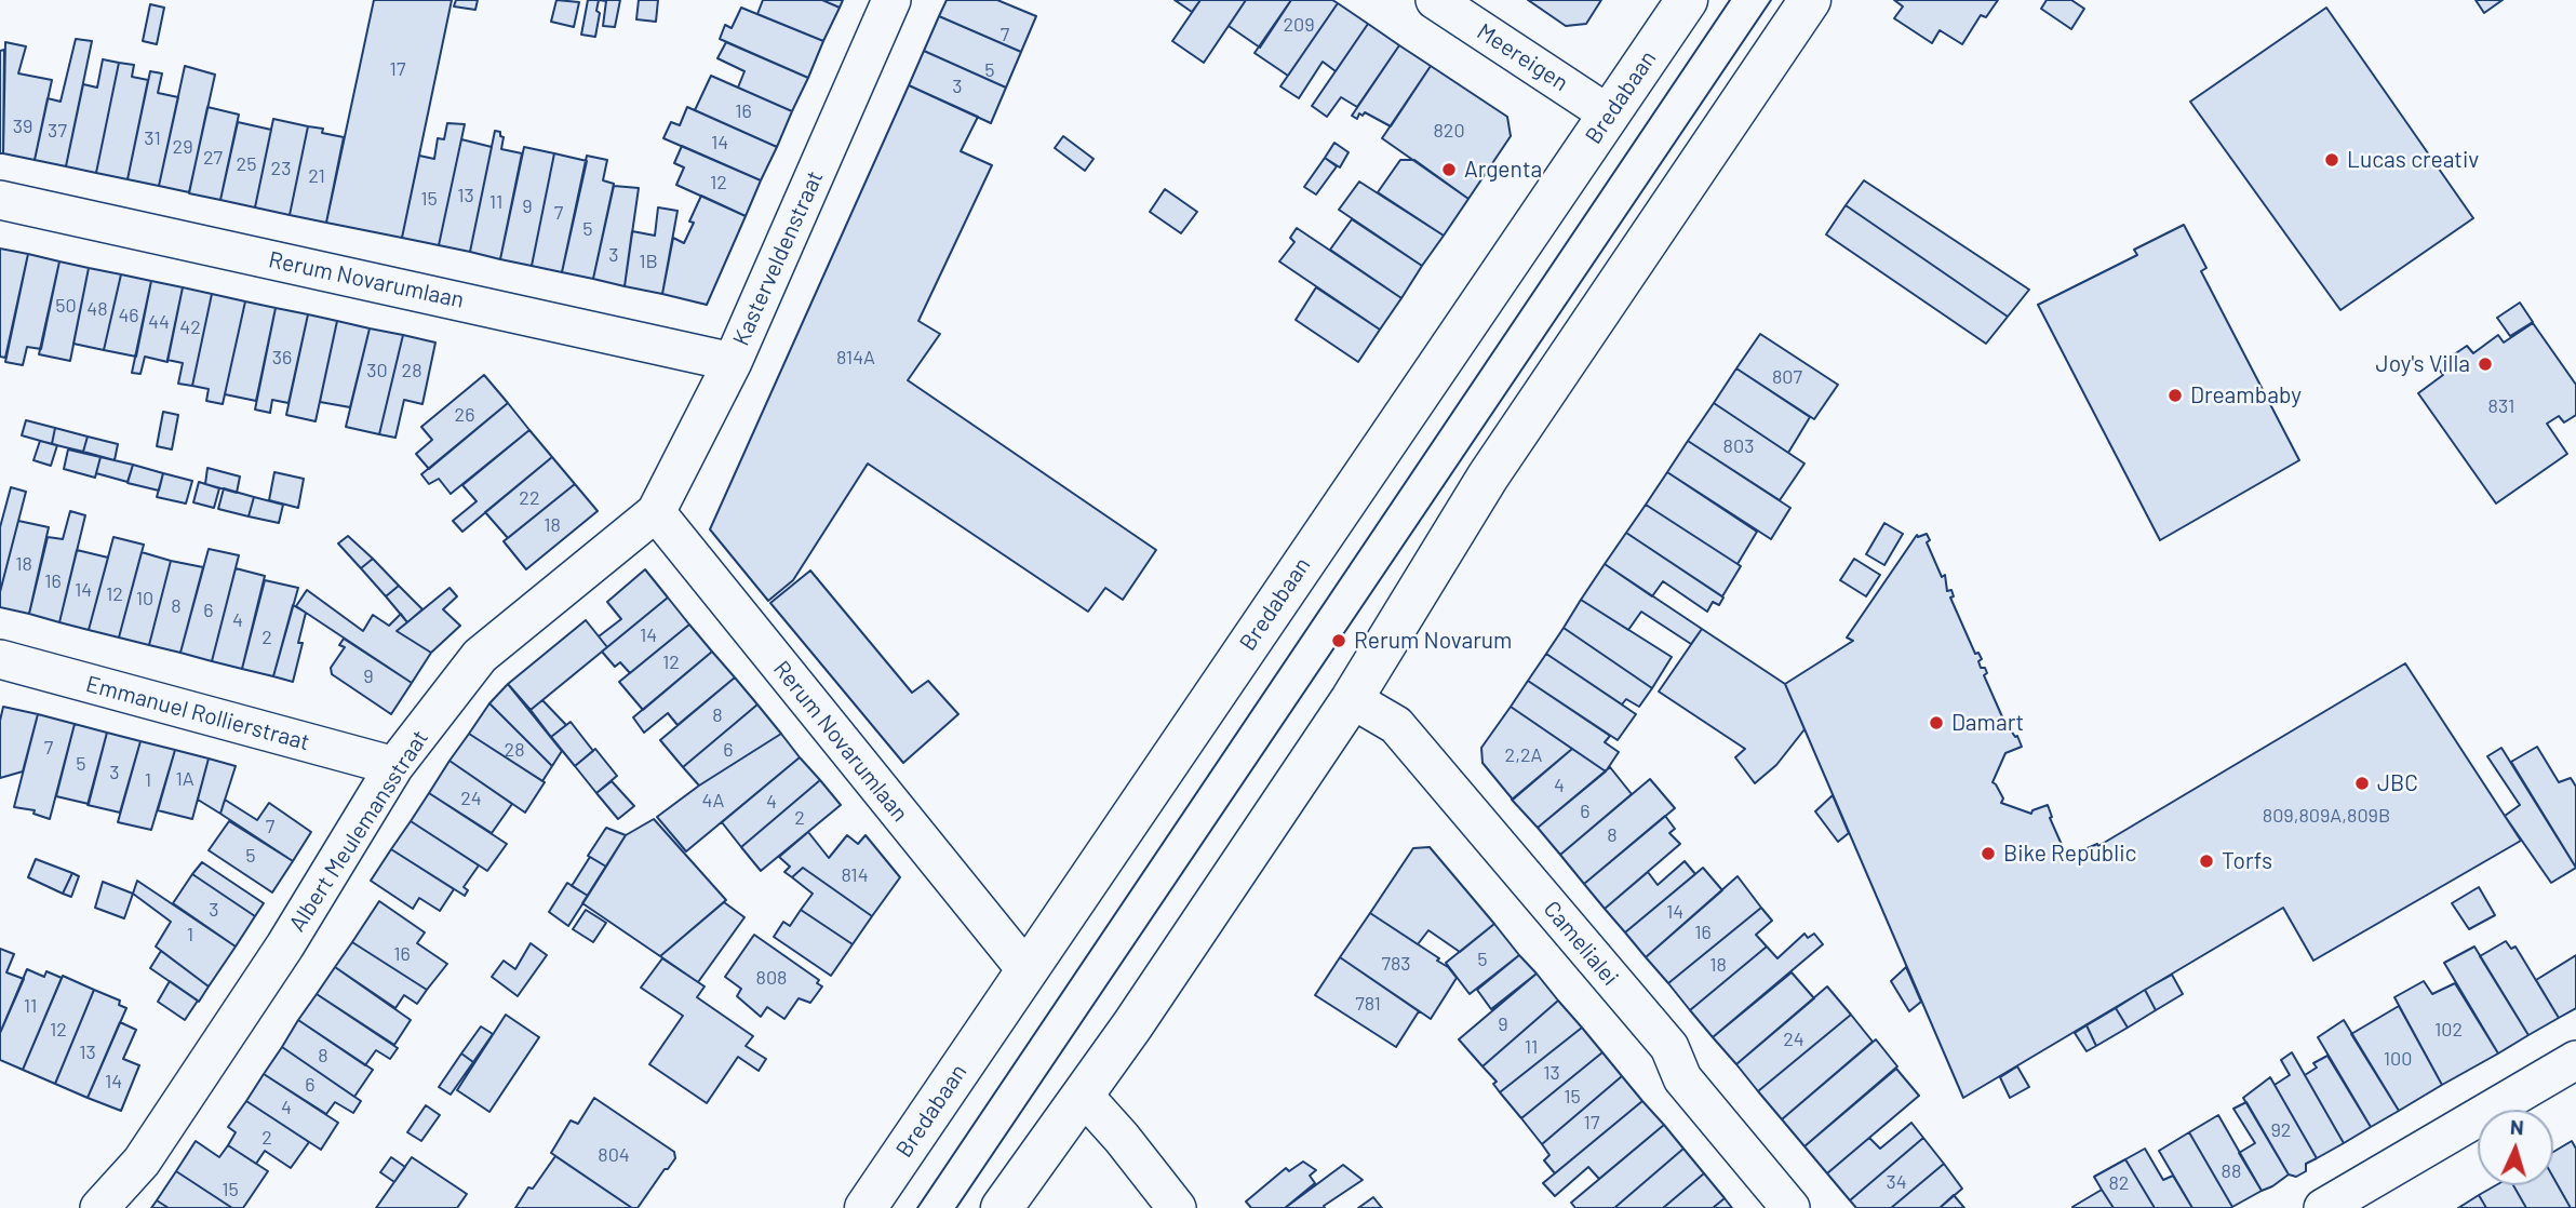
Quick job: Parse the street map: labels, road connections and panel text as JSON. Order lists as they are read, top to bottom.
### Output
{
  "streets": {
    "main road": ["Bredabaan"],
    "street": [
      "Meereigen",
      "Kasterveldenstraat",
      "Rerum Novarumlaan",
      "Emmanuel Rollierstraat",
      "Albert Meulemansstraat",
      "Camelialei"
    ]
  },
  "crossings": [
    ["Meereigen", "Bredabaan"],
    ["Bredabaan", "Rerum Novarumlaan"],
    ["Kasterveldenstraat", "Rerum Novarumlaan"],
    ["Kasterveldenstraat", "Albert Meulemansstraat"],
    ["Rerum Novarumlaan", "Albert Meulemansstraat"],
    ["Emmanuel Rollierstraat", "Albert Meulemansstraat"]
  ],
  "places": [
    "Lucas creativ",
    "Argenta",
    "Joy's Villa",
    "Dreambaby",
    "Rerum Novarum",
    "Damart",
    "JBC",
    "Bike Republic",
    "Torfs"
  ],
  "house_numbers": [
    "209",
    "7",
    "17",
    "5",
    "3",
    "16",
    "39",
    "37",
    "820",
    "31",
    "14",
    "29",
    "27",
    "25",
    "23",
    "21",
    "12",
    "13",
    "15",
    "11",
    "9",
    "7",
    "5",
    "3",
    "1B",
    "50",
    "48",
    "46",
    "44",
    "42",
    "36",
    "814A",
    "30",
    "28",
    "807",
    "831",
    "26",
    "803",
    "22",
    "18",
    "18",
    "16",
    "14",
    "12",
    "10",
    "8",
    "6",
    "4",
    "14",
    "2",
    "12",
    "9",
    "8",
    "7",
    "28",
    "6",
    "2,2A",
    "5",
    "3",
    "1A",
    "1",
    "4",
    "24",
    "4A",
    "4",
    "6",
    "809,809A,809B",
    "2",
    "7",
    "8",
    "5",
    "814",
    "3",
    "14",
    "16",
    "1",
    "16",
    "5",
    "783",
    "18",
    "808",
    "781",
    "11",
    "9",
    "12",
    "102",
    "24",
    "11",
    "13",
    "8",
    "100",
    "13",
    "14",
    "6",
    "15",
    "4",
    "17",
    "92",
    "2",
    "804",
    "88",
    "34",
    "82",
    "15"
  ],
  "north": "top"
}
